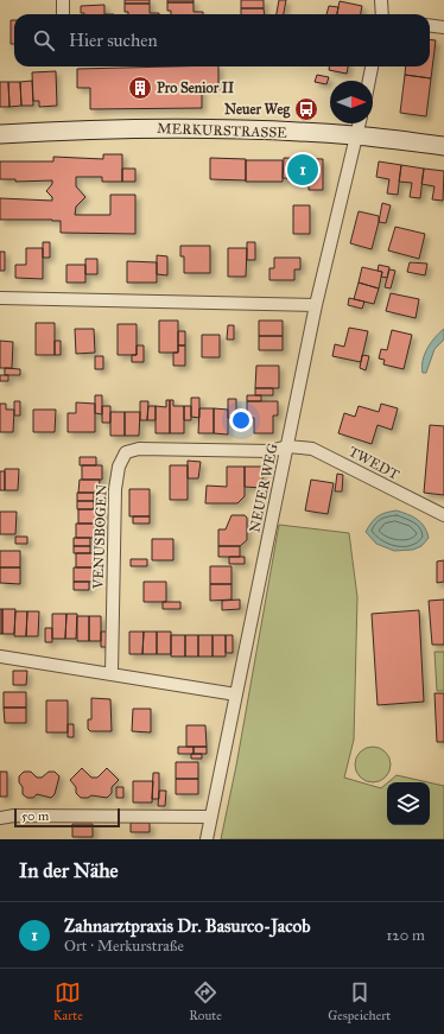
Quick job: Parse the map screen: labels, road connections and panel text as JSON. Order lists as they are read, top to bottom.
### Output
{
  "streets": {
    "street": [
      "MERKURSTRASSE",
      "TWEDT",
      "NEUER WEG",
      "VENUSBOGEN"
    ]
  },
  "crossings": [
    ["MERKURSTRASSE", "NEUER WEG"],
    ["TWEDT", "NEUER WEG"],
    ["TWEDT", "VENUSBOGEN"],
    ["NEUER WEG", "VENUSBOGEN"]
  ],
  "places": {
    "building": ["Pro Senior II"],
    "bus stop": ["Neuer Weg"]
  },
  "scale_bar": "50 m",
  "north": "right",
  "page": {
    "search": "Hier suchen",
    "pins": "1",
    "scale": "50 m",
    "heading": "In der Nähe",
    "list": [
      {
        "mark": "1",
        "name": "Zahnarztpraxis Dr. Basurco-Jacob",
        "note": "Ort · Merkurstraße",
        "value": "120 m"
      }
    ],
    "nav": ["Karte", "Route", "Gespeichert"]
  }
}
